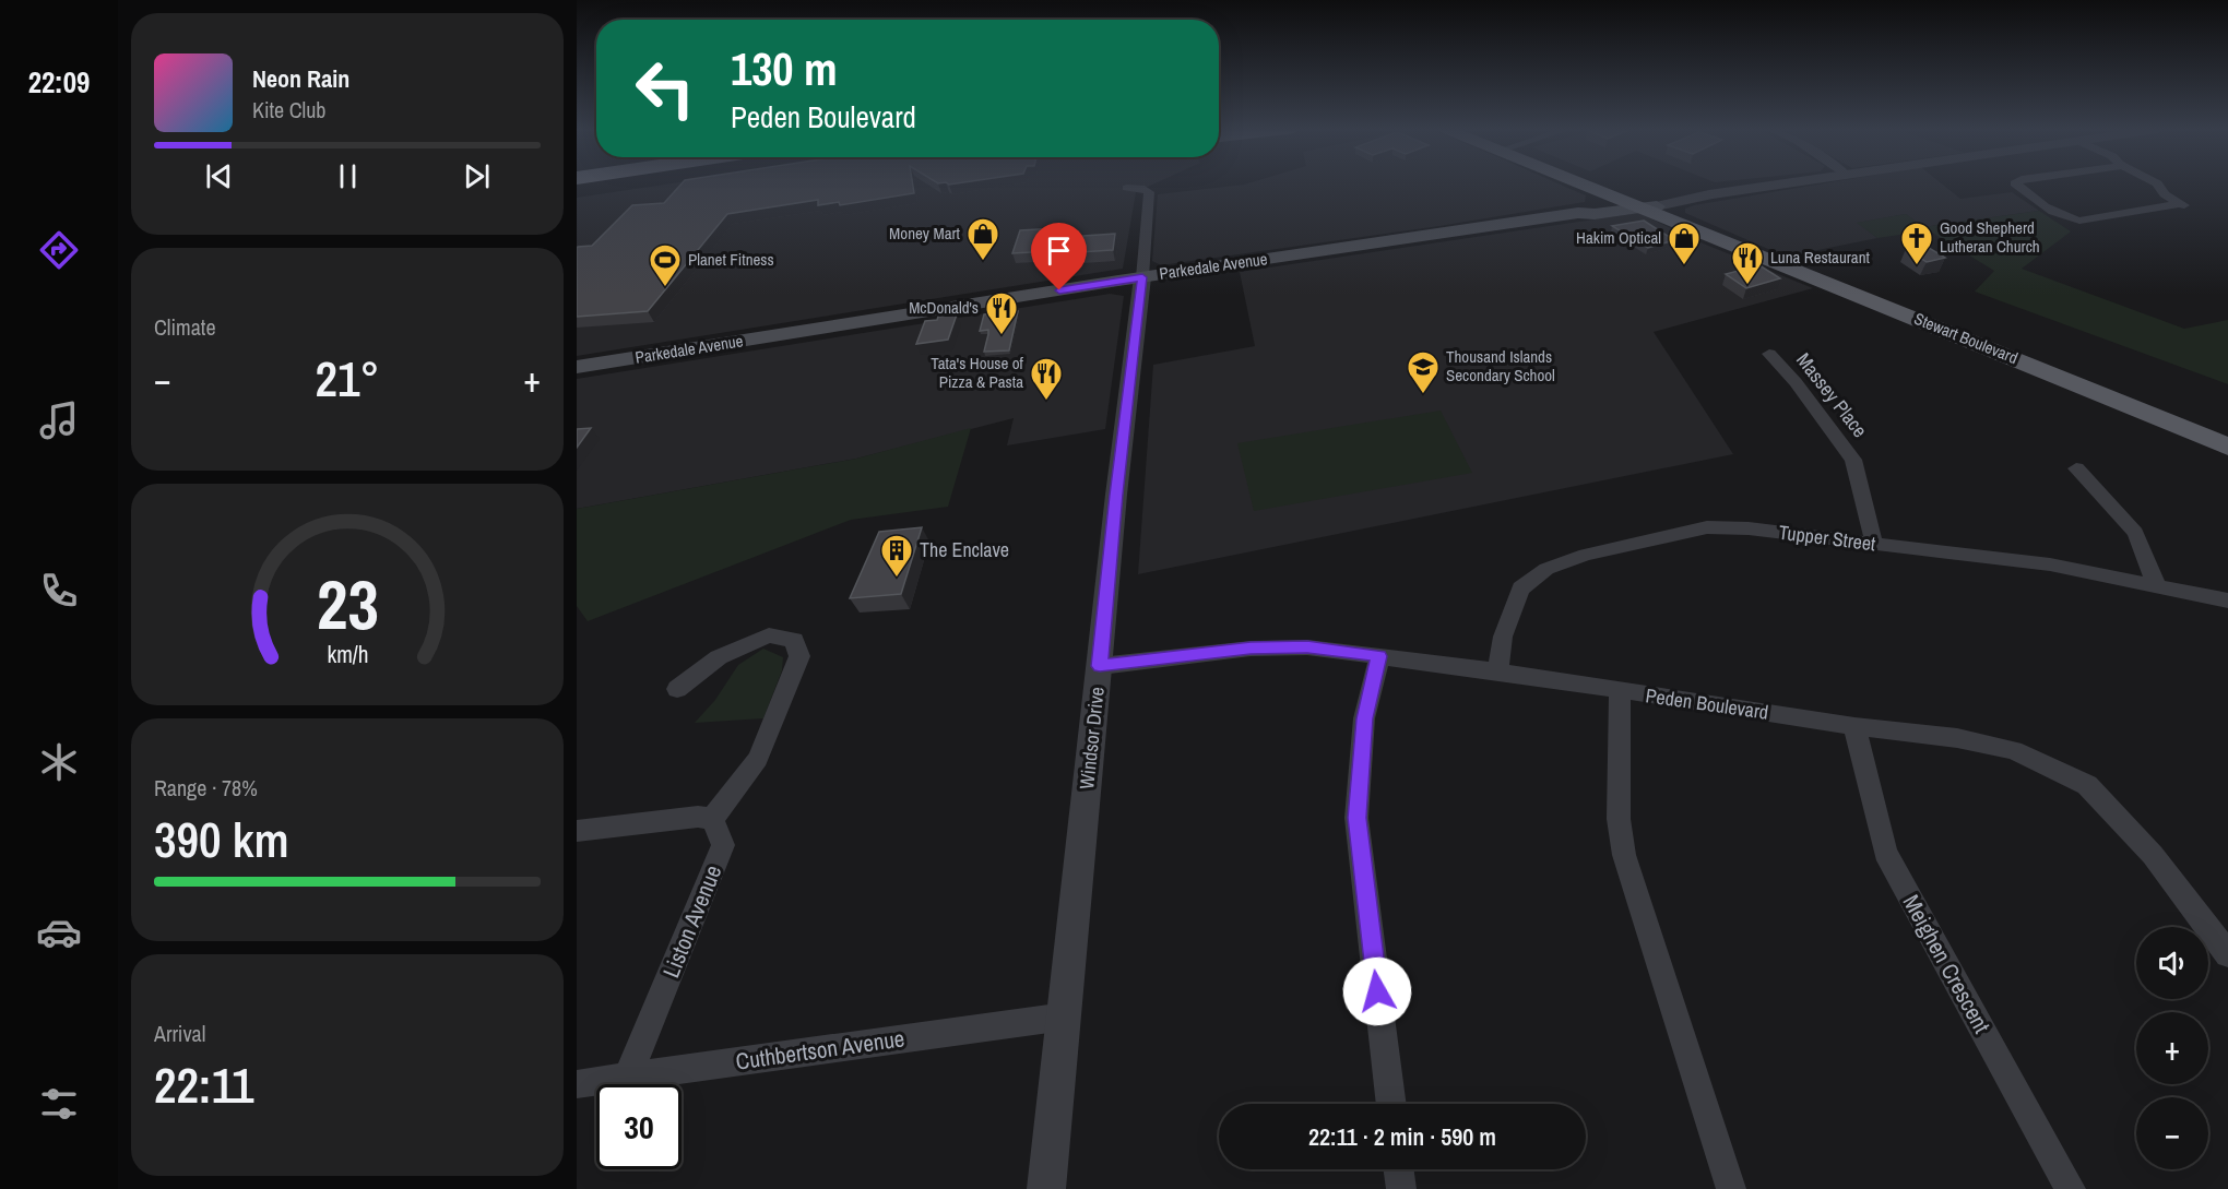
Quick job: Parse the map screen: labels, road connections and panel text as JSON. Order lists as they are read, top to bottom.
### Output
{
  "streets": {
    "main road": ["Parkedale Avenue", "Stewart Boulevard"],
    "street": [
      "Massey Place",
      "Tupper Street",
      "Peden Boulevard",
      "Windsor Drive",
      "Liston Avenue",
      "Meighen Crescent",
      "Cuthbertson Avenue"
    ]
  },
  "crossings": [
    ["Parkedale Avenue", "Stewart Boulevard"],
    ["Parkedale Avenue", "Windsor Drive"],
    ["Massey Place", "Tupper Street"],
    ["Tupper Street", "Peden Boulevard"],
    ["Peden Boulevard", "Windsor Drive"],
    ["Peden Boulevard", "Meighen Crescent"],
    ["Windsor Drive", "Cuthbertson Avenue"],
    ["Liston Avenue", "Cuthbertson Avenue"]
  ],
  "places": {
    "shop": ["Money Mart", "Hakim Optical"],
    "church": ["Good Shepherd Lutheran Church"],
    "restaurant": ["Luna Restaurant", "McDonald's", "Tata's House of Pizza & Pasta"],
    "sports": ["Planet Fitness"],
    "school or university": ["Thousand Islands Secondary School"],
    "building": ["The Enclave"]
  },
  "page": {
    "tabs": "22:09",
    "turn": ["130 m", "Peden Boulevard"],
    "song": ["Neon Rain", "Kite Club"],
    "tile": [
      "Climate",
      ["Range · 78%", "390 km"],
      ["Arrival", "22:11"]
    ],
    "heat": ["−", "21°", "+"],
    "map_buttons": ["+", "−"],
    "limit": "30",
    "trip": "22:11 · 2 min · 590 m",
    "gauge": ["23", "km/h"]
  }
}
